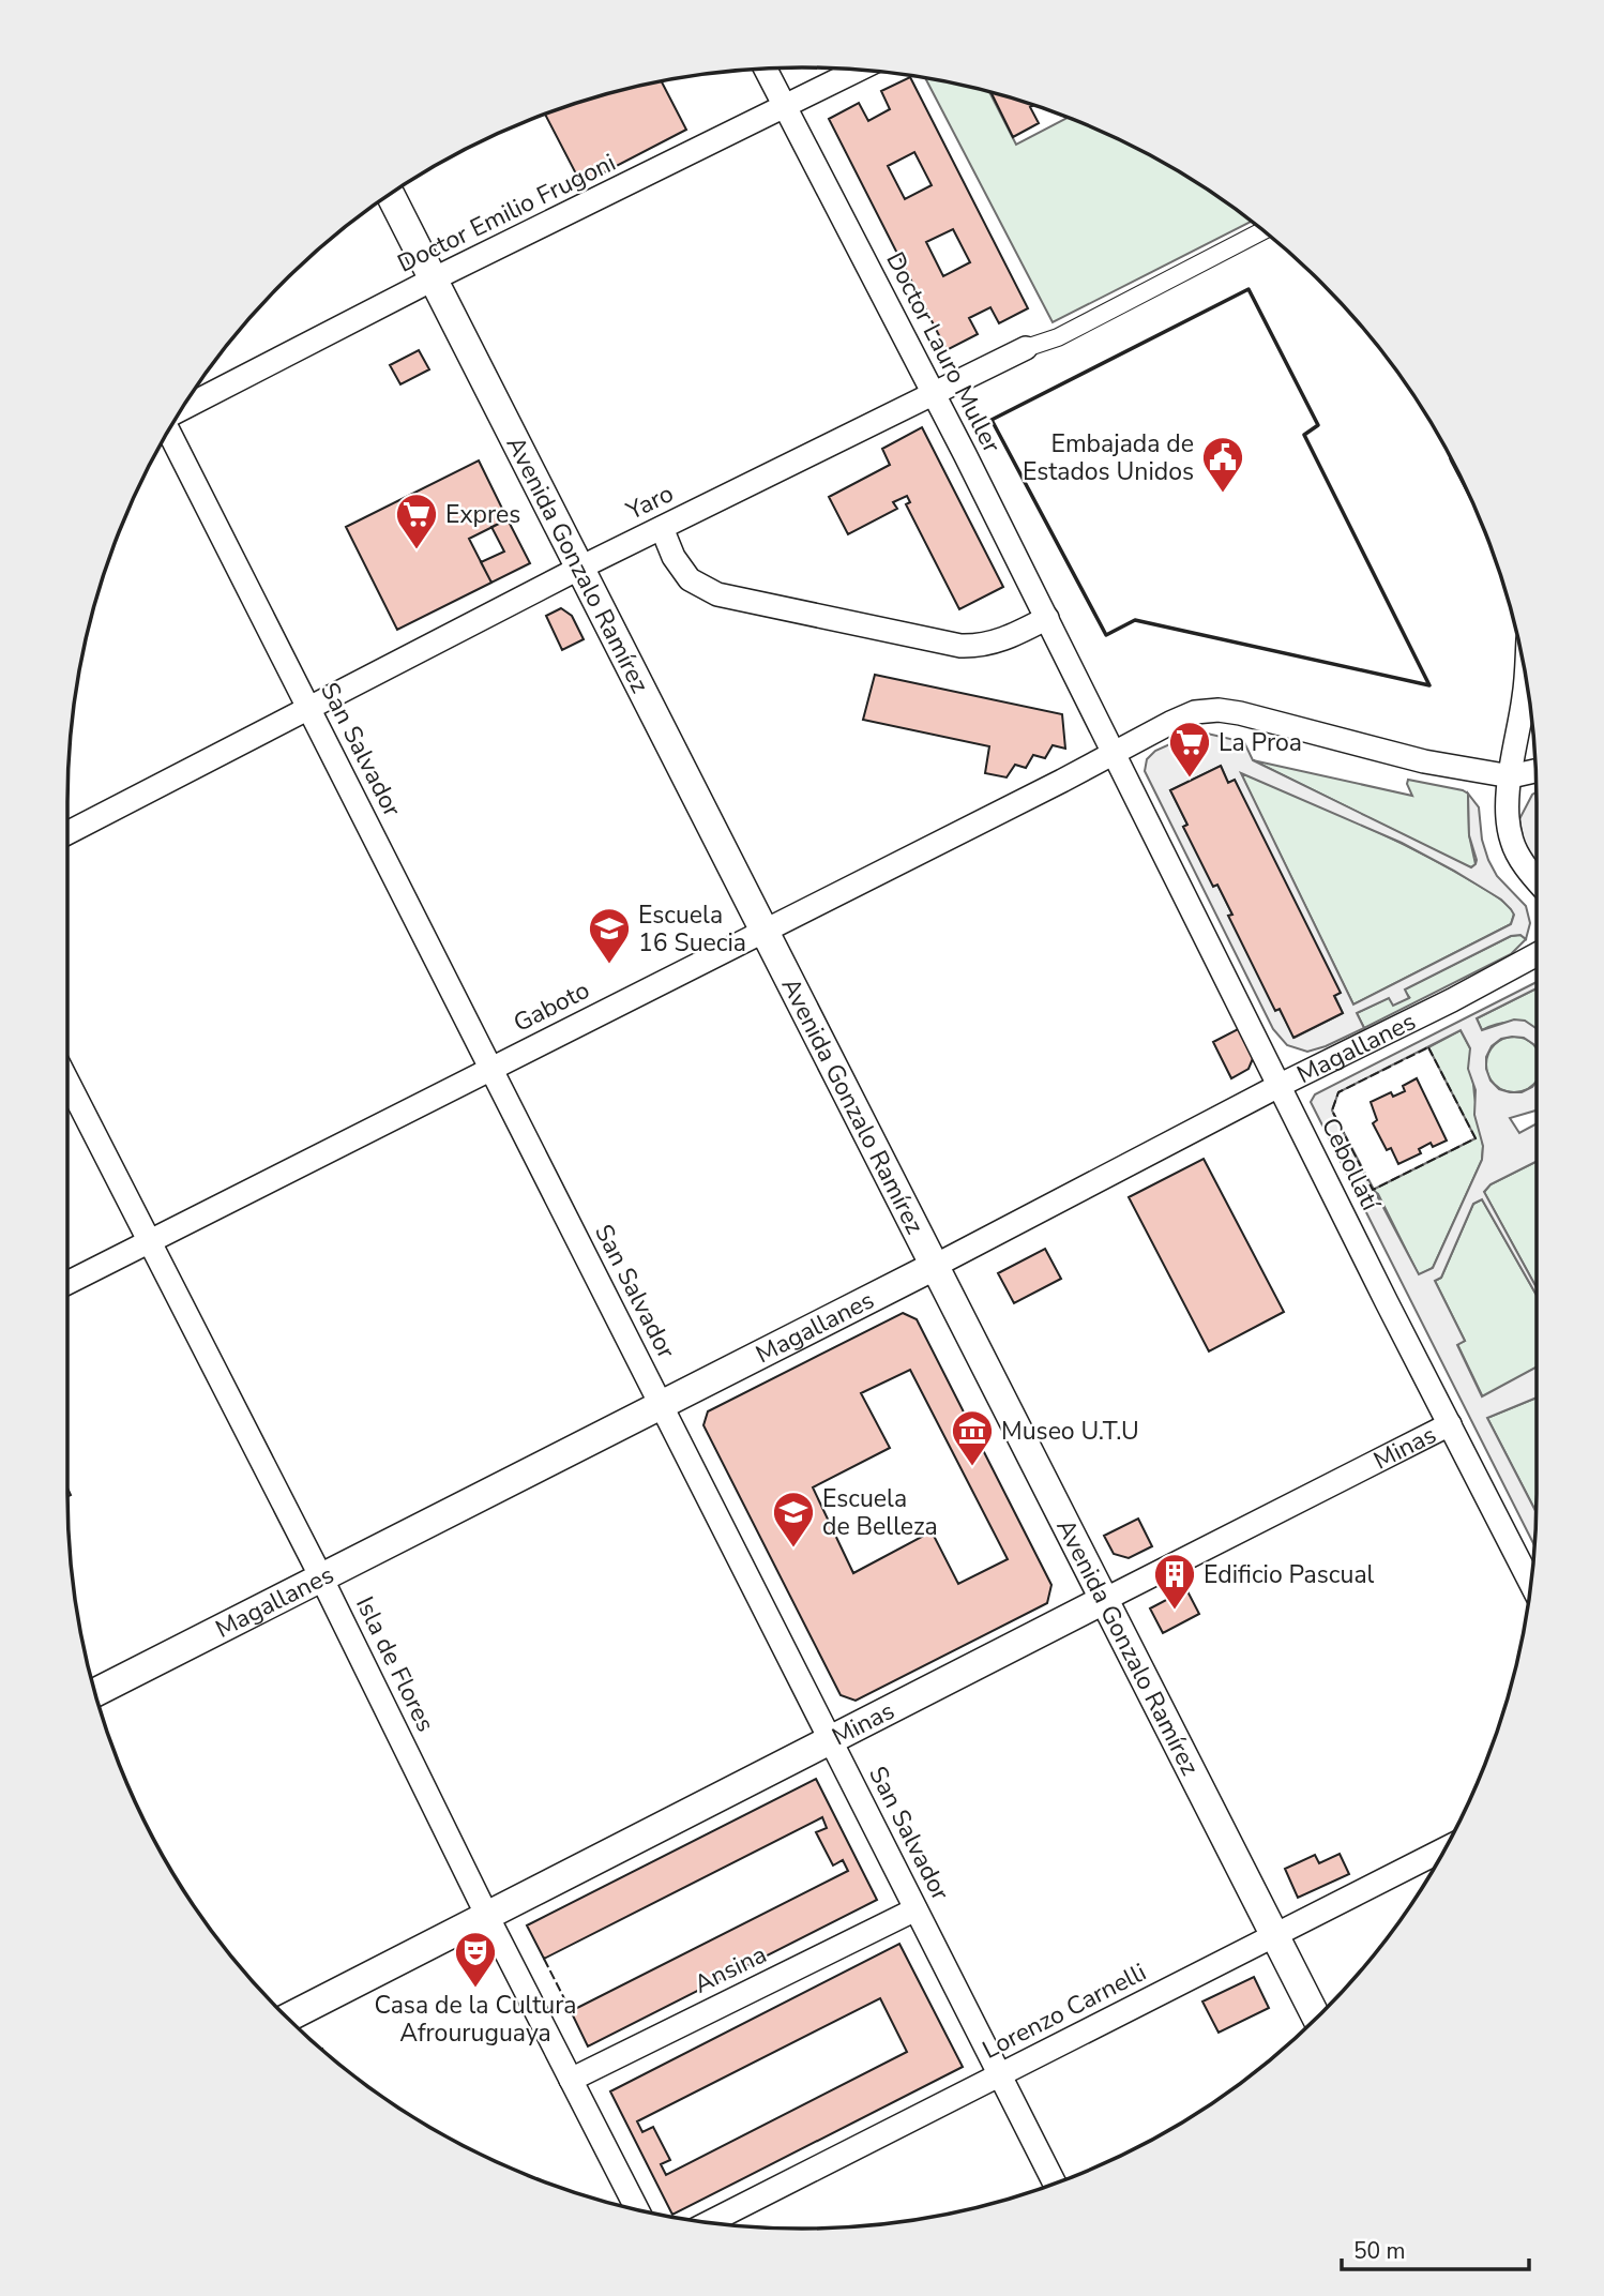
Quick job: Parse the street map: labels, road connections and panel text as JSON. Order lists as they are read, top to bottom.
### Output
{
  "streets": {
    "street": [
      "Doctor Emilio Frugoni",
      "Doctor Lauro Muller",
      "Yaro",
      "Avenida Gonzalo Ramírez",
      "San Salvador",
      "Gaboto",
      "Magallanes",
      "Cebollatí",
      "Minas",
      "Isla de Flores",
      "Ansina",
      "Lorenzo Carnelli"
    ]
  },
  "crossings": [
    ["Doctor Emilio Frugoni", "Doctor Lauro Muller"],
    ["Doctor Emilio Frugoni", "Avenida Gonzalo Ramírez"],
    ["Doctor Lauro Muller", "Yaro"],
    ["Doctor Lauro Muller", "Gaboto"],
    ["Doctor Lauro Muller", "Cebollatí"],
    ["Yaro", "Avenida Gonzalo Ramírez"],
    ["Yaro", "San Salvador"],
    ["Avenida Gonzalo Ramírez", "Gaboto"],
    ["Avenida Gonzalo Ramírez", "Magallanes"],
    ["Avenida Gonzalo Ramírez", "Minas"],
    ["Avenida Gonzalo Ramírez", "Lorenzo Carnelli"],
    ["San Salvador", "Gaboto"],
    ["San Salvador", "Magallanes"],
    ["San Salvador", "Minas"],
    ["San Salvador", "Ansina"],
    ["San Salvador", "Lorenzo Carnelli"],
    ["Gaboto", "Cebollatí"],
    ["Gaboto", "Isla de Flores"],
    ["Magallanes", "Cebollatí"],
    ["Magallanes", "Isla de Flores"],
    ["Cebollatí", "Minas"],
    ["Minas", "Isla de Flores"],
    ["Isla de Flores", "Ansina"]
  ],
  "places": {
    "public building": ["Embajada de Estados Unidos"],
    "supermarket": ["Expres", "La Proa"],
    "school or university": ["Escuela 16 Suecia", "Escuela de Belleza"],
    "museum": ["Museo U.T.U"],
    "building": ["Edificio Pascual"],
    "theatre": ["Casa de la Cultura Afrouruguaya"]
  },
  "scale_bar": "50 m"
}
